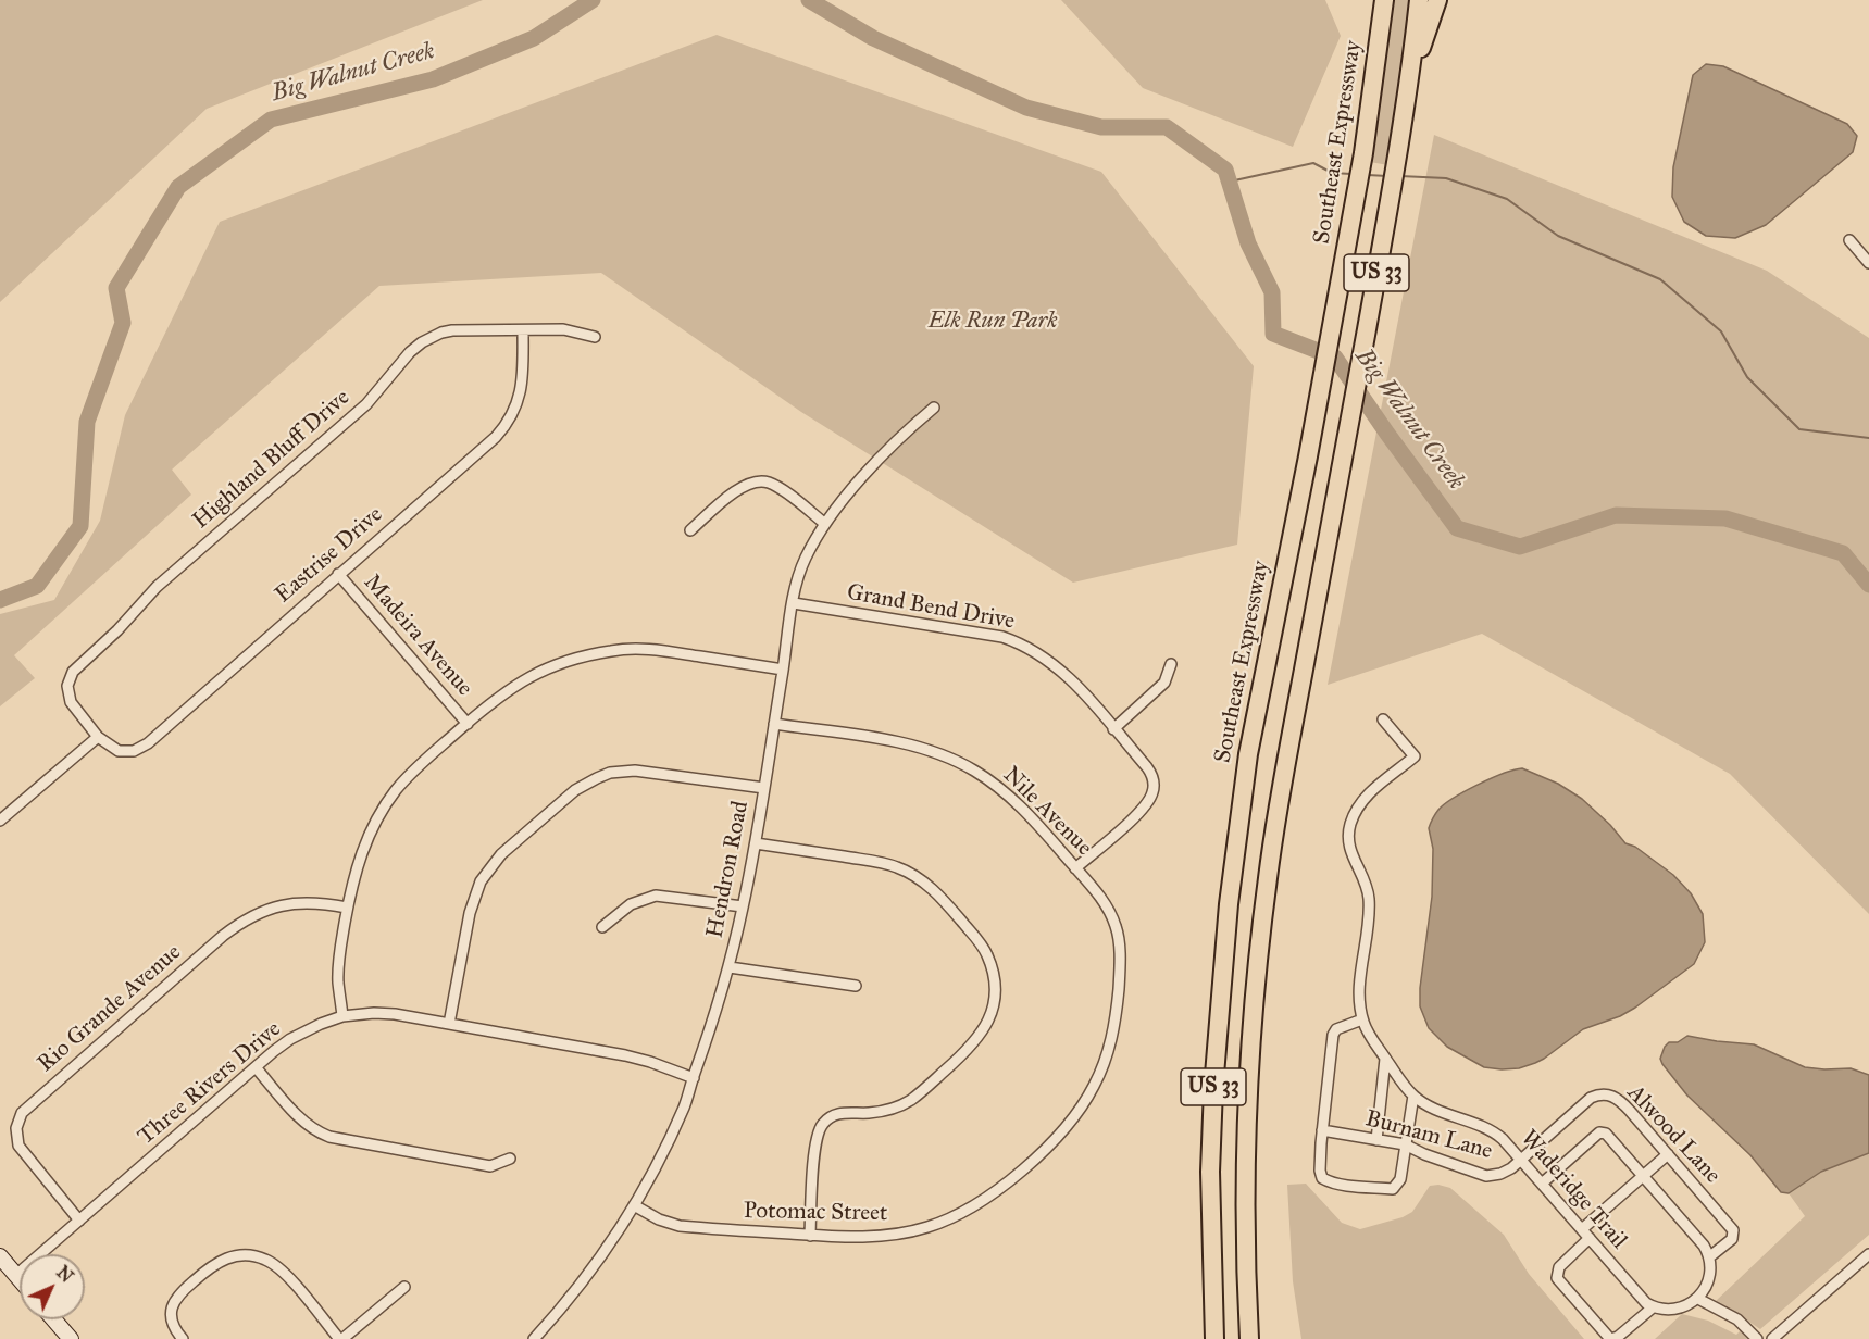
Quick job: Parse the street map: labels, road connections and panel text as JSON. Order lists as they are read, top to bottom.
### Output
{
  "streets": {
    "highway": ["Southeast Expressway", "US 33"],
    "street": [
      "Highland Bluff Drive",
      "Eastrise Drive",
      "Grand Bend Drive",
      "Madeira Avenue",
      "Nile Avenue",
      "Hendron Road",
      "Rio Grande Avenue",
      "Three Rivers Drive",
      "Alwood Lane",
      "Burnam Lane",
      "Waderidge Trail",
      "Potomac Street"
    ]
  },
  "crossings": [
    ["Highland Bluff Drive", "Eastrise Drive"],
    ["Eastrise Drive", "Madeira Avenue"],
    ["Grand Bend Drive", "Nile Avenue"],
    ["Grand Bend Drive", "Hendron Road"],
    ["Nile Avenue", "Hendron Road"],
    ["Nile Avenue", "Potomac Street"],
    ["Hendron Road", "Three Rivers Drive"],
    ["Hendron Road", "Potomac Street"],
    ["Rio Grande Avenue", "Three Rivers Drive"],
    ["Alwood Lane", "Burnam Lane"],
    ["Alwood Lane", "Waderidge Trail"],
    ["Burnam Lane", "Waderidge Trail"]
  ],
  "water": ["Big Walnut Creek"],
  "parks": ["Elk Run Park"],
  "north": "top right"
}
